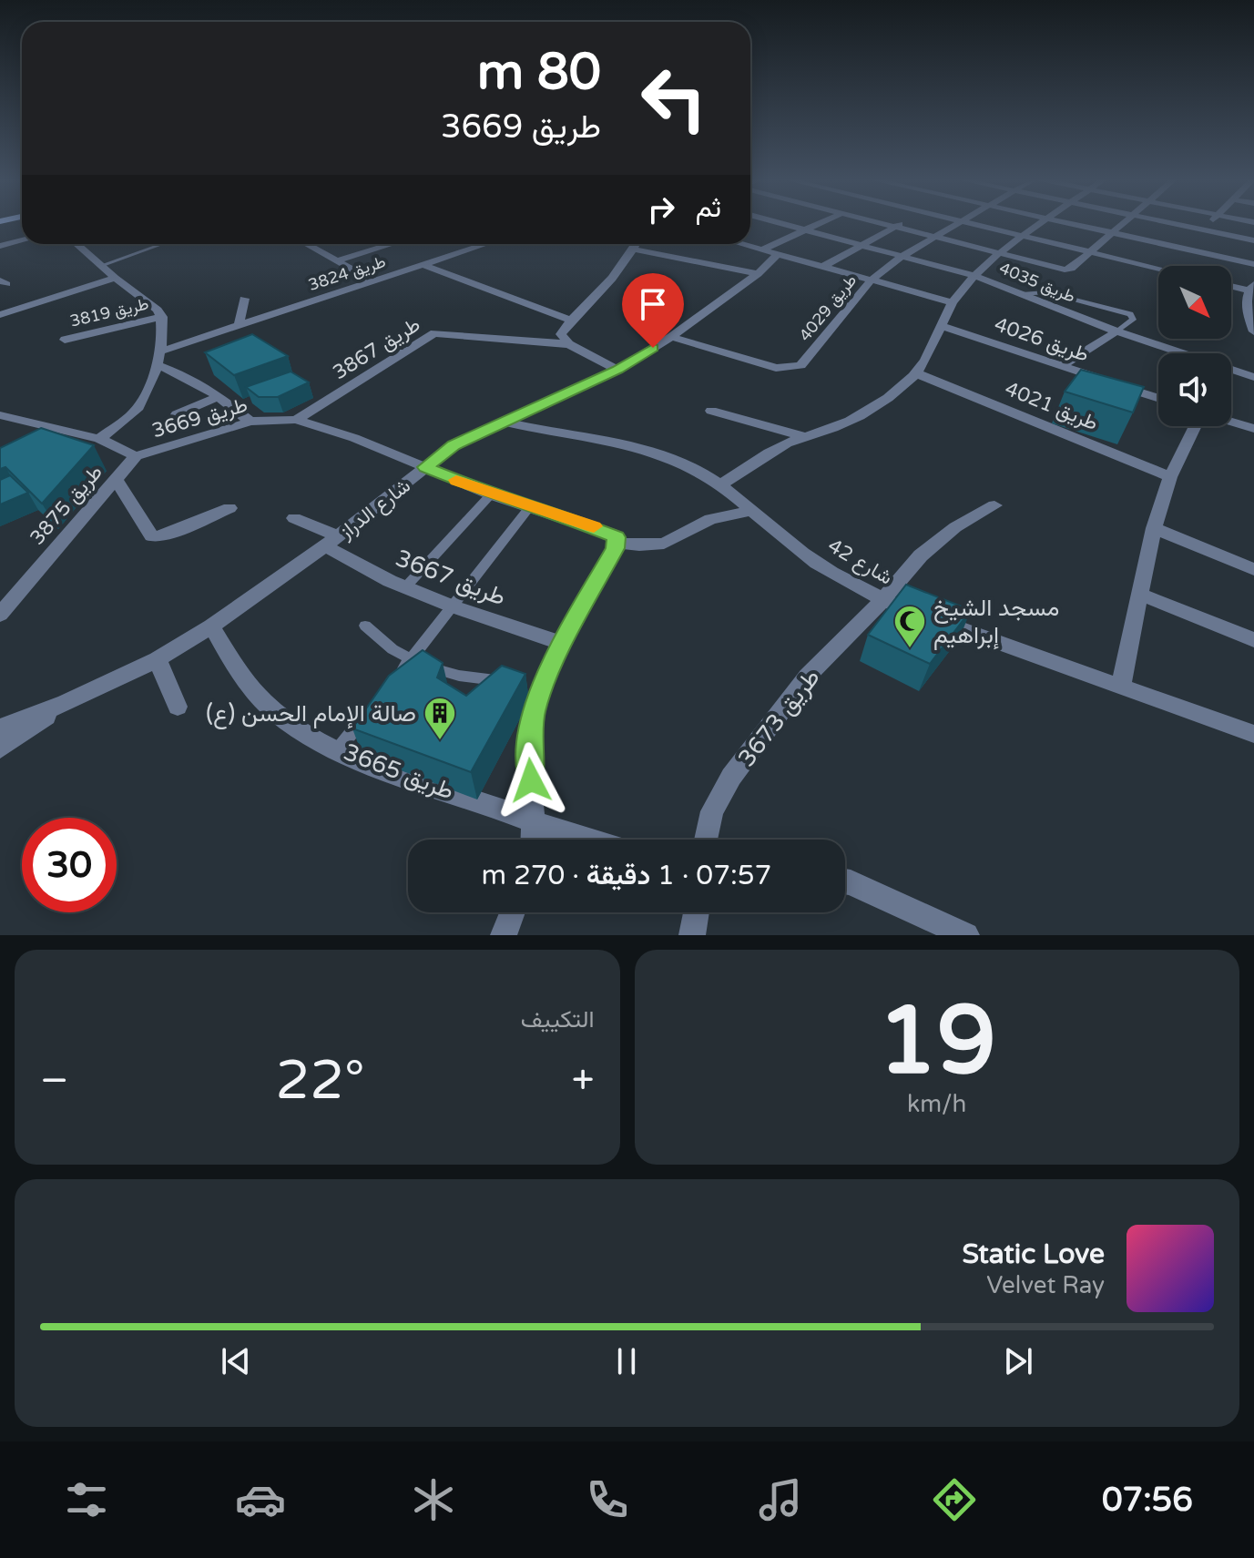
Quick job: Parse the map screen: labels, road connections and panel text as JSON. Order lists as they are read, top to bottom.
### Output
{
  "streets": {
    "street": [
      "طريق 3824",
      "طريق 4035",
      "طريق 4029",
      "طريق 3819",
      "طريق 4026",
      "طريق 3867",
      "طريق 4021",
      "طريق 3669",
      "طريق 3875",
      "شارع الدراز",
      "شارع 42",
      "طريق 3667",
      "طريق 3673",
      "طريق 3665"
    ]
  },
  "crossings": [
    ["طريق 4035", "طريق 4029"],
    ["طريق 4029", "شارع الدراز"],
    ["طريق 3867", "طريق 3669"],
    ["طريق 3669", "طريق 3875"],
    ["طريق 3669", "شارع الدراز"],
    ["شارع الدراز", "شارع 42"],
    ["شارع الدراز", "طريق 3667"],
    ["شارع الدراز", "طريق 3665"],
    ["شارع 42", "طريق 3673"]
  ],
  "places": {
    "mosque": ["مسجد الشيخ إبراهيم"],
    "building": ["صالة الإمام الحسن (ع)"]
  },
  "north": "bottom right",
  "page": {
    "turn": ["80 m", "طريق 3669"],
    "then": "ثم",
    "limit": "30",
    "trip": "07:57 · 1 دقيقة · 270 m",
    "tile": [
      ["19", "km/h"],
      "التكييف"
    ],
    "heat": ["−", "22°", "+"],
    "song": ["Static Love", "Velvet Ray"],
    "tabs": "07:56"
  }
}
